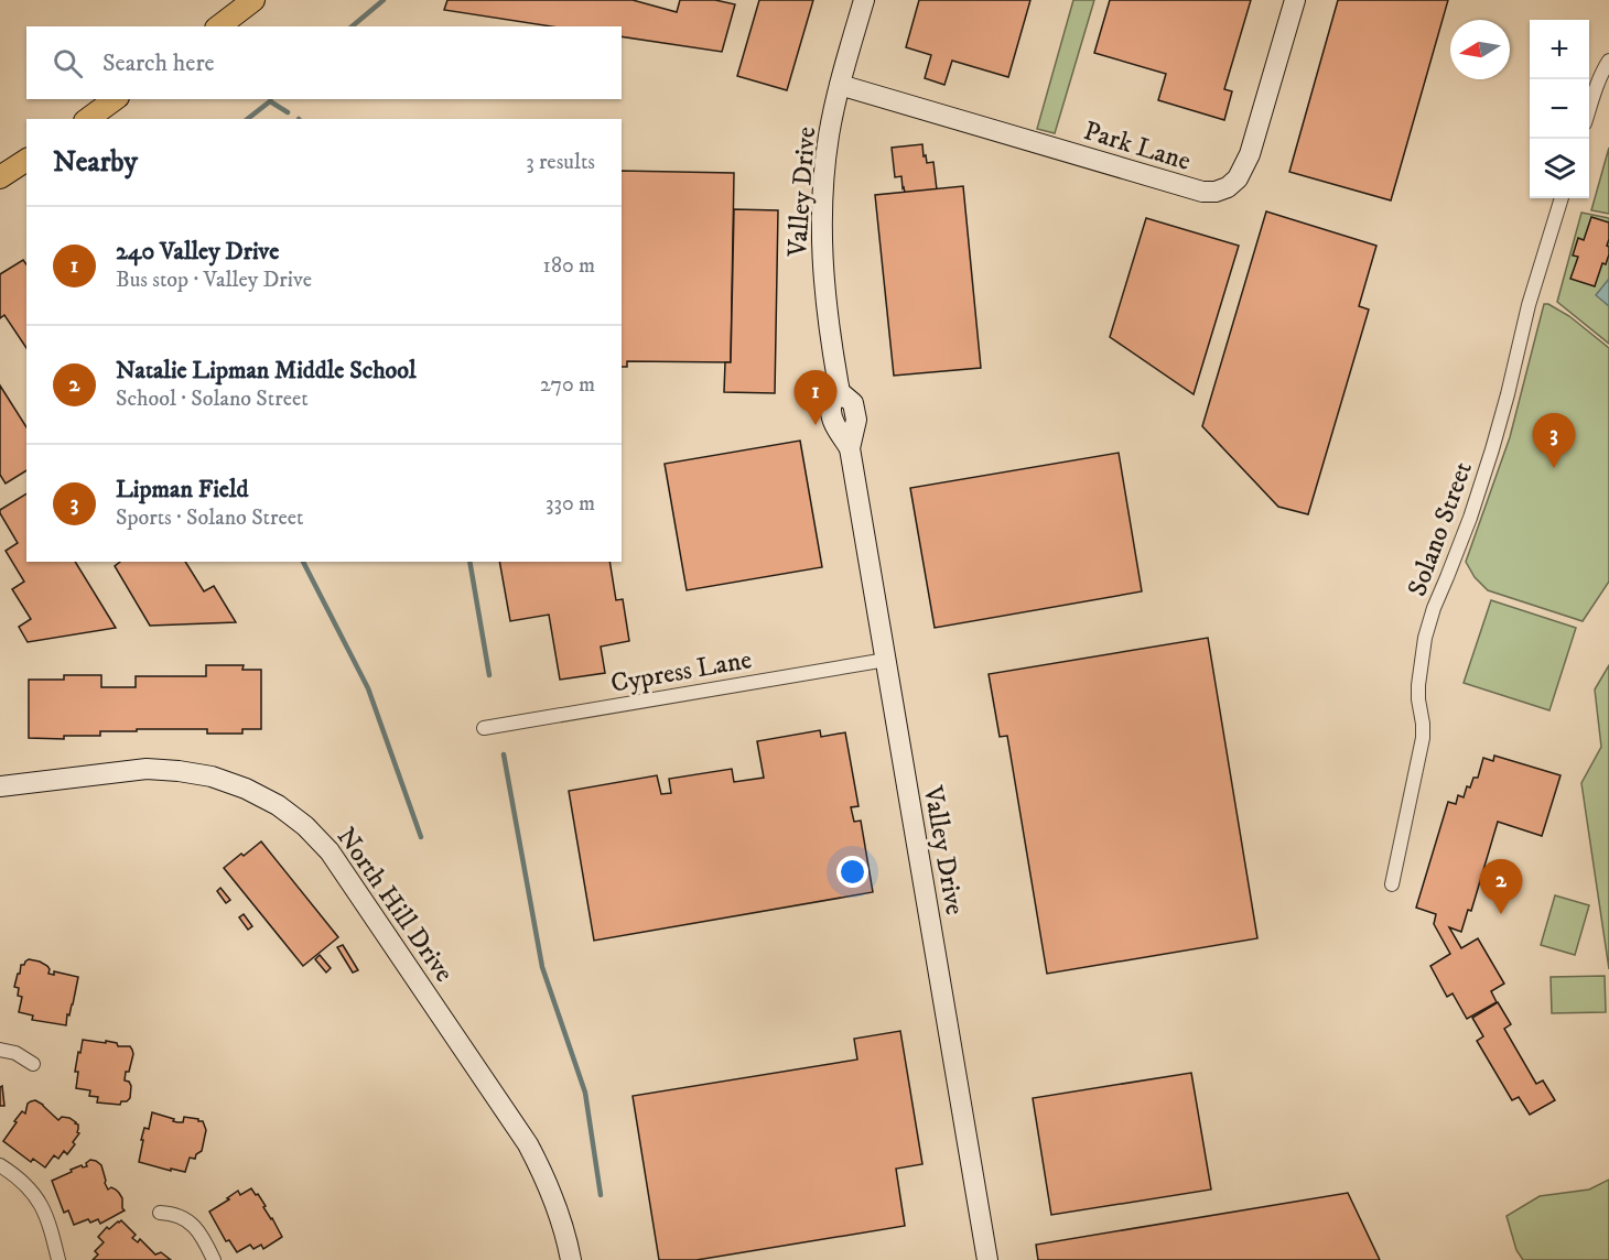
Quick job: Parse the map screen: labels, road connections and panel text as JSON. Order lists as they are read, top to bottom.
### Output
{
  "streets": {
    "street": [
      "Park Lane",
      "Valley Drive",
      "Solano Street",
      "Cypress Lane",
      "North Hill Drive"
    ]
  },
  "crossings": [
    ["Park Lane", "Valley Drive"],
    ["Valley Drive", "Cypress Lane"]
  ],
  "north": "left",
  "page": {
    "map_buttons": ["+", "−"],
    "search": "Search here",
    "heading": ["Nearby", "3 results"],
    "list": [
      {
        "mark": "1",
        "name": "240 Valley Drive",
        "note": "Bus stop · Valley Drive",
        "value": "180 m"
      },
      {
        "mark": "2",
        "name": "Natalie Lipman Middle School",
        "note": "School · Solano Street",
        "value": "270 m"
      },
      {
        "mark": "3",
        "name": "Lipman Field",
        "note": "Sports · Solano Street",
        "value": "330 m"
      }
    ],
    "pins": ["1", "3", "2"]
  }
}
